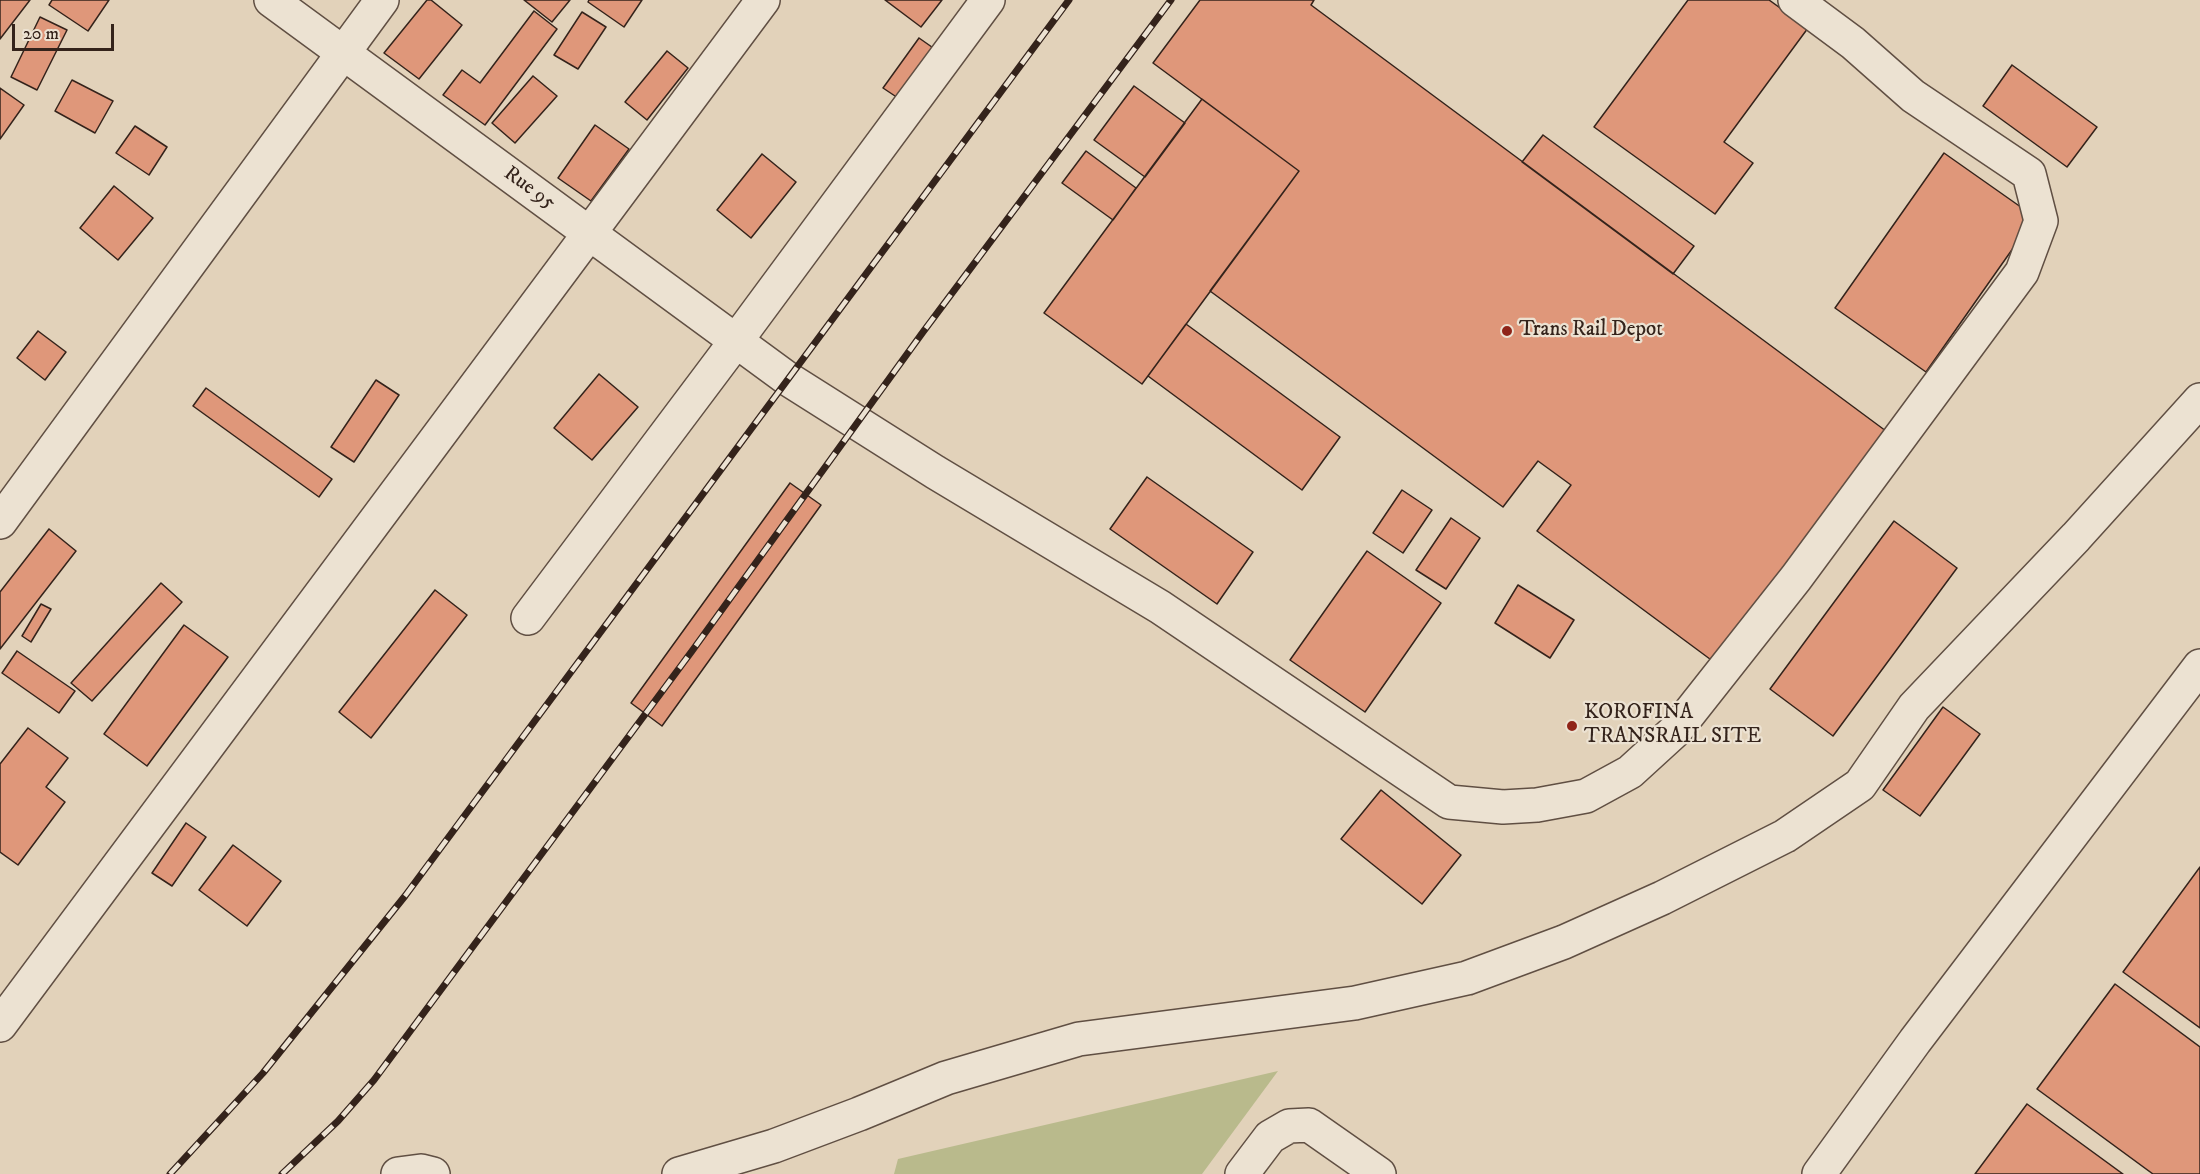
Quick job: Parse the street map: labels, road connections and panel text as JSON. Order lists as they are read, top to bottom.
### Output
{
  "streets": {
    "street": ["Rue 95"]
  },
  "places": ["Trans Rail Depot", "KOROFINA TRANSRAIL SITE"],
  "scale_bar": "20 m"
}
